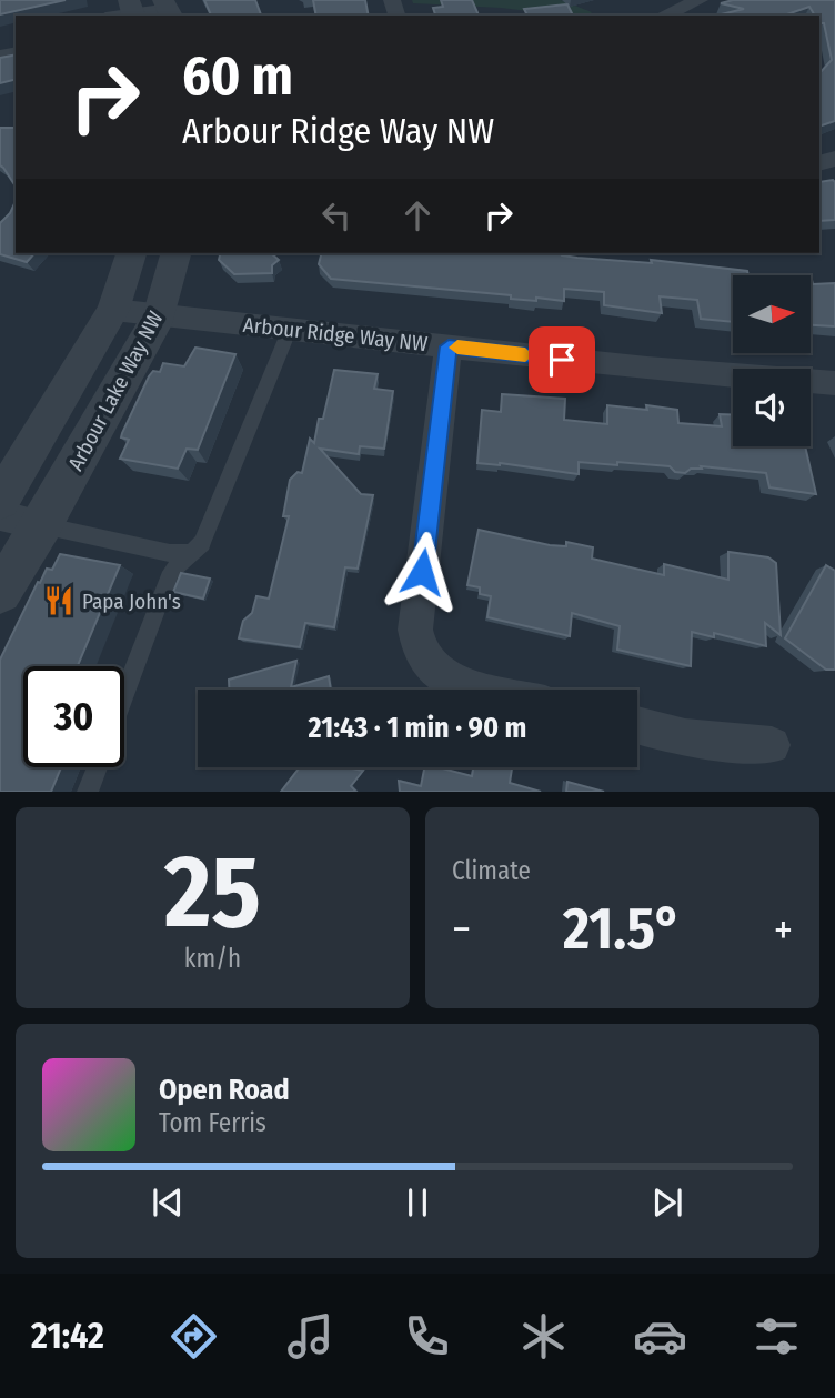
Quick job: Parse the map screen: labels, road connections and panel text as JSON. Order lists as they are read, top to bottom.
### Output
{
  "streets": {
    "street": ["Arbour Ridge Way NW", "Arbour Lake Way NW"]
  },
  "crossings": [
    ["Arbour Ridge Way NW", "Arbour Lake Way NW"]
  ],
  "places": {
    "restaurant": ["Papa John's"]
  },
  "north": "right",
  "page": {
    "turn": ["60 m", "Arbour Ridge Way NW"],
    "limit": "30",
    "trip": "21:43 · 1 min · 90 m",
    "tile": [
      ["25", "km/h"],
      "Climate"
    ],
    "heat": ["−", "21.5°", "+"],
    "song": ["Open Road", "Tom Ferris"],
    "tabs": "21:42"
  }
}
